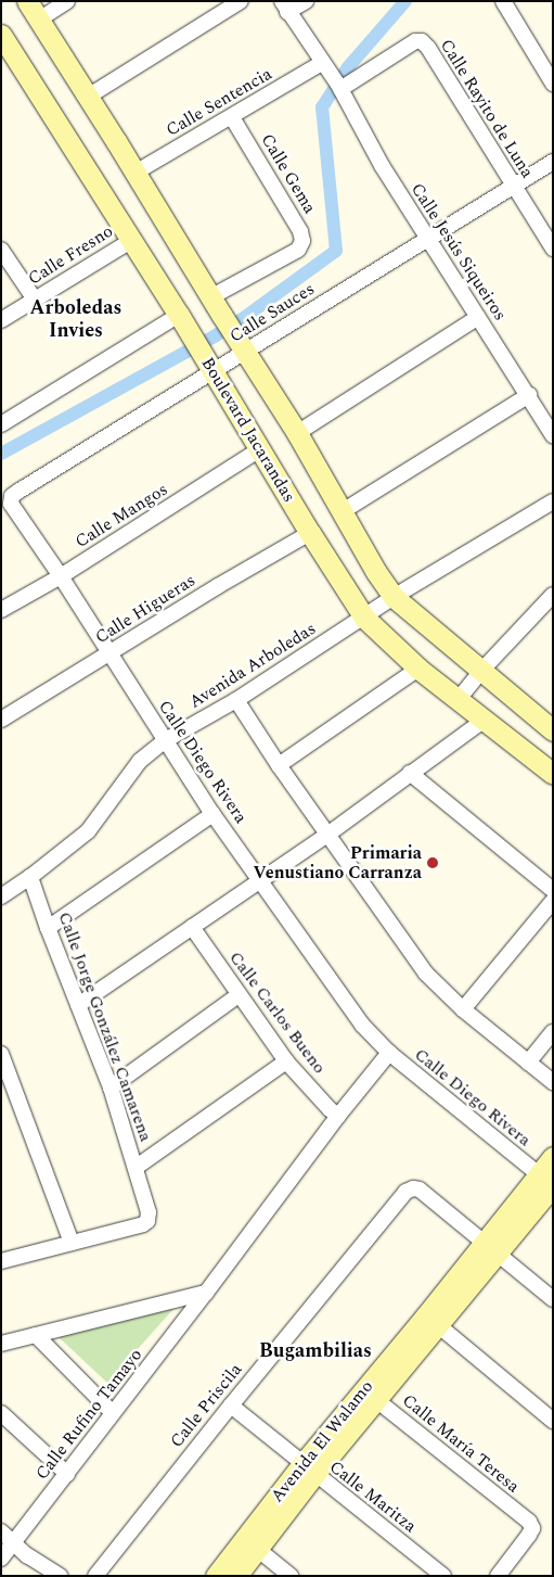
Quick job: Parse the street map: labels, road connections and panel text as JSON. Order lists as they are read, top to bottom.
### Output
{
  "streets": {
    "main road": ["Boulevard Jacarandas", "Avenida El Walamo"],
    "street": [
      "Calle Sentencia",
      "Calle Rayito de Luna",
      "Calle Gema",
      "Calle Jesús Siqueiros",
      "Calle Fresno",
      "Calle Sauces",
      "Calle Mangos",
      "Calle Higueras",
      "Avenida Arboledas",
      "Calle Diego Rivera",
      "Calle Carlos Bueno",
      "Calle Jorge González Camarena",
      "Calle Priscila",
      "Calle Rufino Tamayo",
      "Calle María Teresa",
      "Calle Maritza"
    ]
  },
  "crossings": [
    ["Calle Sentencia", "Calle Gema"],
    ["Calle Sentencia", "Calle Jesús Siqueiros"],
    ["Calle Rayito de Luna", "Calle Jesús Siqueiros"],
    ["Calle Rayito de Luna", "Calle Sauces"],
    ["Calle Jesús Siqueiros", "Calle Sauces"],
    ["Calle Fresno", "Boulevard Jacarandas"],
    ["Calle Sauces", "Boulevard Jacarandas"],
    ["Calle Sauces", "Calle Diego Rivera"],
    ["Boulevard Jacarandas", "Calle Mangos"],
    ["Boulevard Jacarandas", "Calle Higueras"],
    ["Boulevard Jacarandas", "Avenida Arboledas"],
    ["Calle Mangos", "Calle Diego Rivera"],
    ["Calle Higueras", "Calle Diego Rivera"],
    ["Avenida Arboledas", "Calle Diego Rivera"],
    ["Avenida Arboledas", "Calle Jorge González Camarena"],
    ["Calle Diego Rivera", "Calle Rufino Tamayo"],
    ["Calle Diego Rivera", "Avenida El Walamo"],
    ["Calle Carlos Bueno", "Calle Rufino Tamayo"],
    ["Calle Priscila", "Avenida El Walamo"],
    ["Calle Priscila", "Calle Maritza"],
    ["Avenida El Walamo", "Calle María Teresa"],
    ["Avenida El Walamo", "Calle Maritza"]
  ],
  "districts": ["Arboledas Invies", "Bugambilias"],
  "places": ["Primaria Venustiano Carranza"]
}
